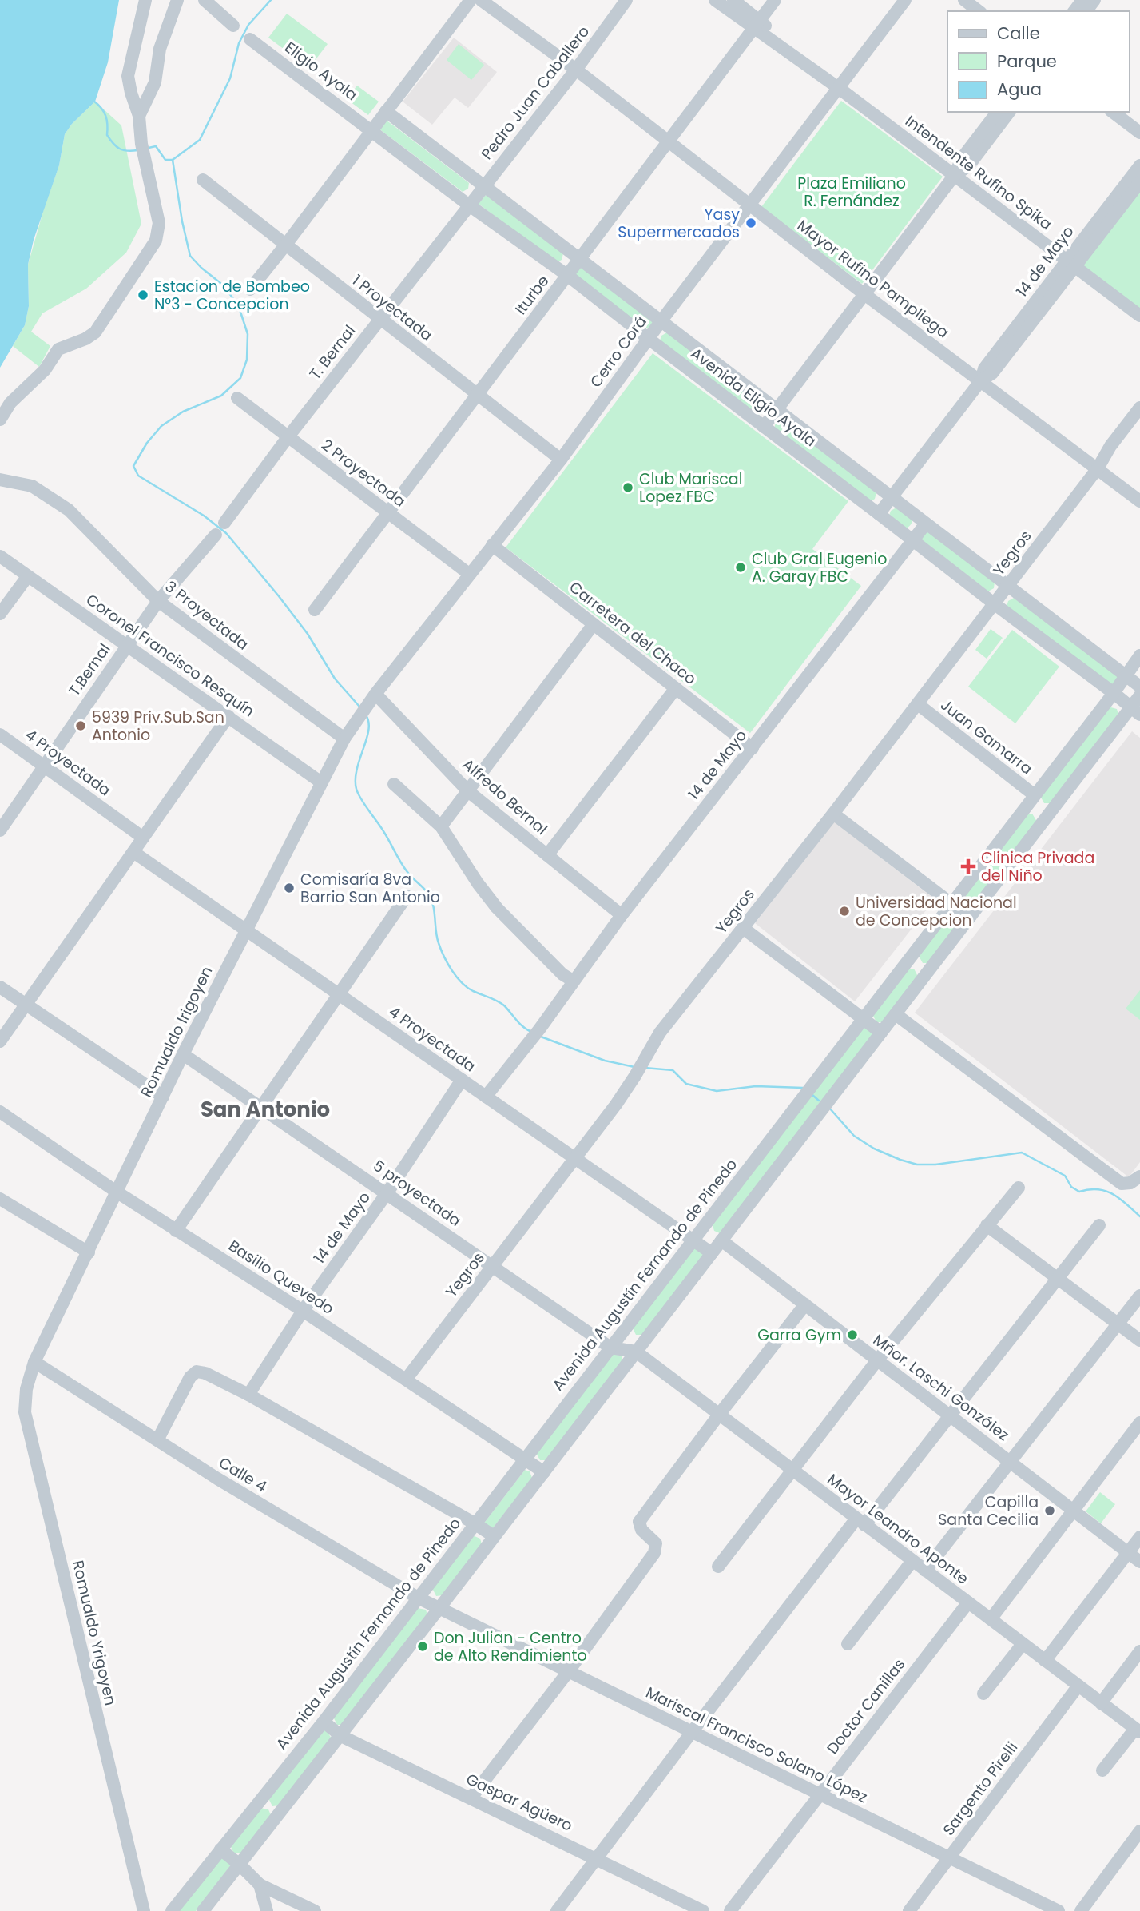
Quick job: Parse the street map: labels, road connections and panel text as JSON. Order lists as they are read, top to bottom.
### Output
{
  "streets": {
    "street": [
      "Eligio Ayala",
      "Pedro Juan Caballero",
      "Intendente Rufino Spika",
      "14 de Mayo",
      "Mayor Rufino Pampliega",
      "Iturbe",
      "1 Proyectada",
      "Cerro Corá",
      "T. Bernal",
      "Avenida Eligio Ayala",
      "2 Proyectada",
      "Yegros",
      "3 Proyectada",
      "Carretera del Chaco",
      "Coronel Francisco Resquín",
      "T.Bernal",
      "Juan Gamarra",
      "4 Proyectada",
      "Alfredo Bernal",
      "Romualdo Irigoyen",
      "5 proyectada",
      "Avenida Augustín Fernando de Pinedo",
      "Basilio Quevedo",
      "Mñor. Laschi González",
      "Calle 4",
      "Mayor Leandro Aponte",
      "Romualdo Yrigoyen",
      "Doctor Canillas",
      "Mariscal Francisco Solano López",
      "Sargento Pirelli",
      "Gaspar Agüero"
    ]
  },
  "crossings": [
    ["Eligio Ayala", "Avenida Eligio Ayala"],
    ["Pedro Juan Caballero", "Mayor Rufino Pampliega"],
    ["Pedro Juan Caballero", "T. Bernal"],
    ["Pedro Juan Caballero", "Avenida Eligio Ayala"],
    ["Intendente Rufino Spika", "14 de Mayo"],
    ["Intendente Rufino Spika", "Iturbe"],
    ["Intendente Rufino Spika", "Cerro Corá"],
    ["14 de Mayo", "Mayor Rufino Pampliega"],
    ["14 de Mayo", "Avenida Eligio Ayala"],
    ["14 de Mayo", "Carretera del Chaco"],
    ["14 de Mayo", "4 Proyectada"],
    ["14 de Mayo", "Alfredo Bernal"],
    ["14 de Mayo", "5 proyectada"],
    ["14 de Mayo", "Basilio Quevedo"],
    ["Mayor Rufino Pampliega", "Iturbe"],
    ["Mayor Rufino Pampliega", "Cerro Corá"],
    ["Mayor Rufino Pampliega", "Yegros"],
    ["Iturbe", "1 Proyectada"],
    ["Iturbe", "Avenida Eligio Ayala"],
    ["Iturbe", "2 Proyectada"],
    ["1 Proyectada", "Cerro Corá"],
    ["1 Proyectada", "T. Bernal"],
    ["Cerro Corá", "Avenida Eligio Ayala"],
    ["Cerro Corá", "2 Proyectada"],
    ["Cerro Corá", "Carretera del Chaco"],
    ["Cerro Corá", "Alfredo Bernal"],
    ["Cerro Corá", "Romualdo Irigoyen"],
    ["T. Bernal", "Avenida Eligio Ayala"],
    ["T. Bernal", "2 Proyectada"],
    ["Avenida Eligio Ayala", "Yegros"],
    ["Avenida Eligio Ayala", "Avenida Augustín Fernando de Pinedo"],
    ["Yegros", "Juan Gamarra"],
    ["Yegros", "4 Proyectada"],
    ["Yegros", "5 proyectada"],
    ["Yegros", "Basilio Quevedo"],
    ["3 Proyectada", "T.Bernal"],
    ["3 Proyectada", "Romualdo Irigoyen"],
    ["Coronel Francisco Resquín", "T.Bernal"],
    ["Coronel Francisco Resquín", "Romualdo Irigoyen"],
    ["T.Bernal", "4 Proyectada"],
    ["Juan Gamarra", "Avenida Augustín Fernando de Pinedo"],
    ["4 Proyectada", "Romualdo Irigoyen"],
    ["4 Proyectada", "Avenida Augustín Fernando de Pinedo"],
    ["Romualdo Irigoyen", "5 proyectada"],
    ["Romualdo Irigoyen", "Basilio Quevedo"],
    ["Romualdo Irigoyen", "Calle 4"],
    ["Romualdo Irigoyen", "Romualdo Yrigoyen"],
    ["5 proyectada", "Avenida Augustín Fernando de Pinedo"],
    ["5 proyectada", "Mayor Leandro Aponte"],
    ["Avenida Augustín Fernando de Pinedo", "Basilio Quevedo"],
    ["Avenida Augustín Fernando de Pinedo", "Calle 4"],
    ["Avenida Augustín Fernando de Pinedo", "Gaspar Agüero"],
    ["Calle 4", "Romualdo Yrigoyen"],
    ["Calle 4", "Mariscal Francisco Solano López"],
    ["Mayor Leandro Aponte", "Doctor Canillas"],
    ["Mayor Leandro Aponte", "Sargento Pirelli"],
    ["Doctor Canillas", "Mariscal Francisco Solano López"],
    ["Mariscal Francisco Solano López", "Sargento Pirelli"]
  ],
  "districts": ["San Antonio"],
  "parks": ["Plaza Emiliano R. Fernández"],
  "places": {
    "other": [
      "Yasy Supermercados",
      "Estacion de Bombeo N°3 - Concepcion",
      "Club Mariscal Lopez FBC",
      "Club Gral Eugenio A. Garay FBC",
      "5939 Priv.Sub.San Antonio",
      "Comisaría 8va Barrio San Antonio",
      "Universidad Nacional de Concepcion",
      "Garra Gym",
      "Capilla Santa Cecilia",
      "Don Julian - Centro de Alto Rendimiento"
    ],
    "health": ["Clinica Privada del Niño"]
  },
  "legend": ["Calle", "Parque", "Agua"]
}
